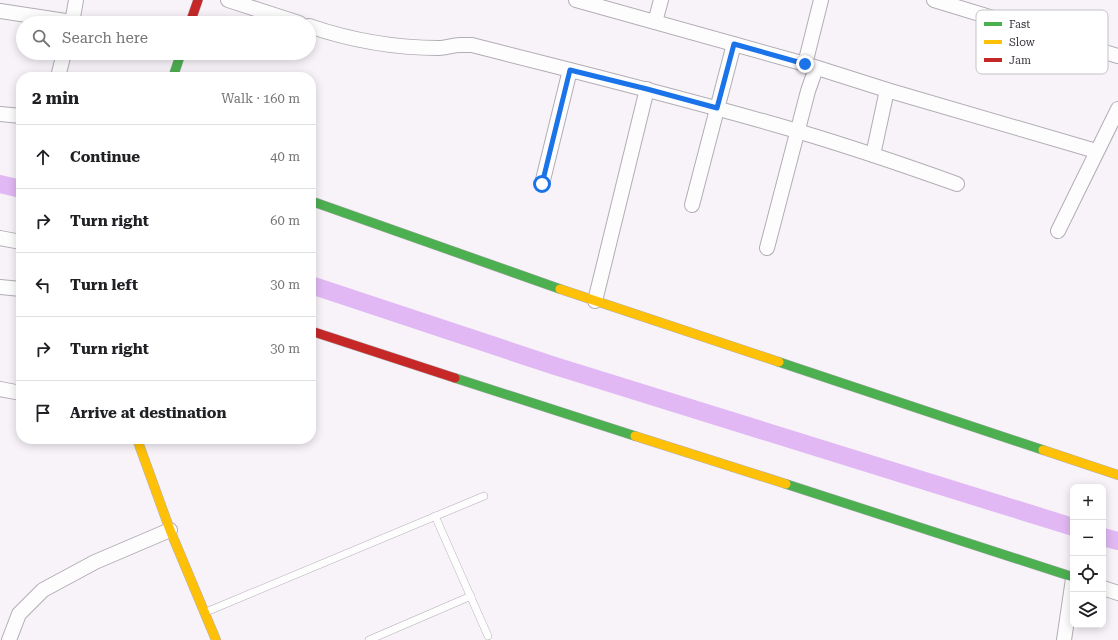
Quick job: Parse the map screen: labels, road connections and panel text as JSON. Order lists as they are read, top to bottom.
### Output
{
  "legend": ["Fast", "Slow", "Jam"],
  "page": {
    "search": "Search here",
    "heading": ["2 min", "Walk · 160 m"],
    "list": [
      ["Continue", "40 m"],
      ["Turn right", "60 m"],
      ["Turn left", "30 m"],
      ["Turn right", "30 m"],
      "Arrive at destination"
    ],
    "map_buttons": ["+", "−"]
  }
}
